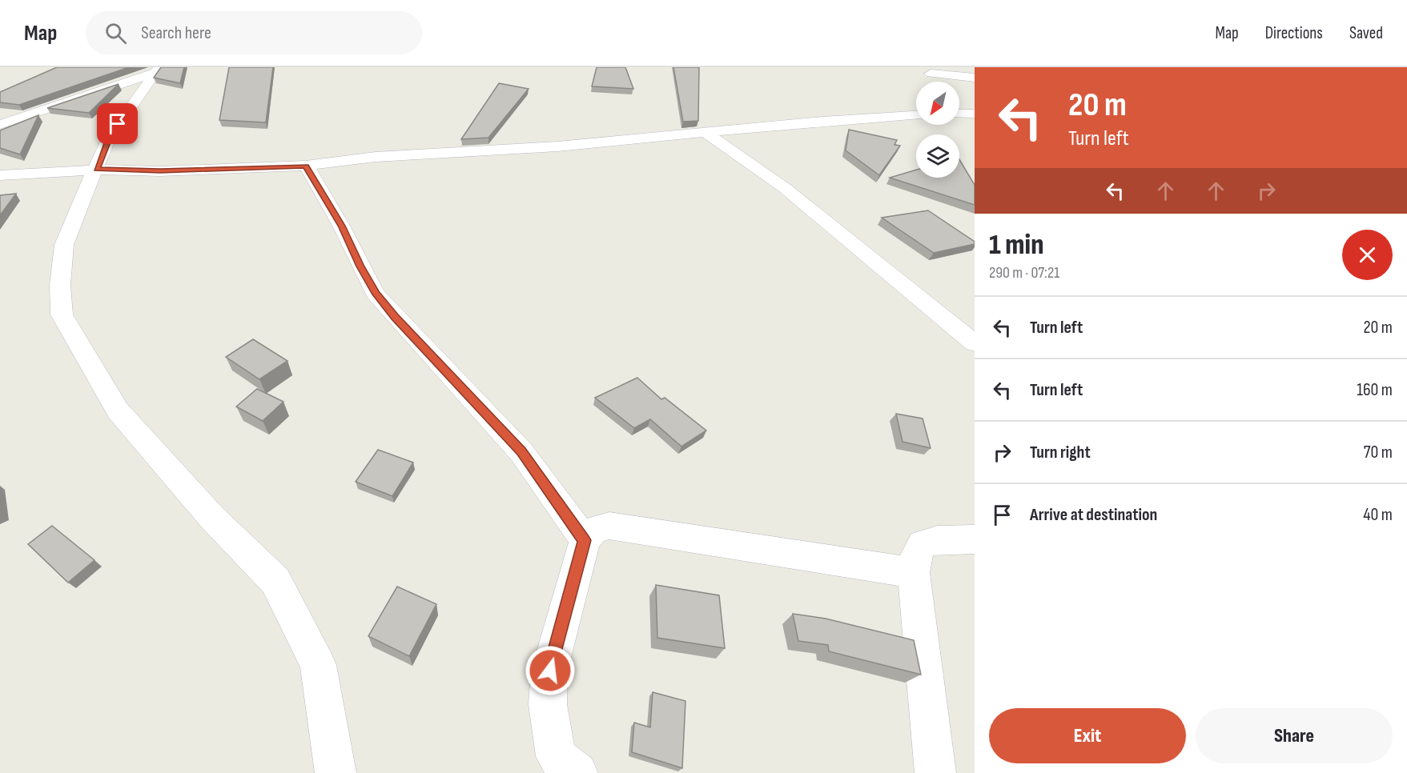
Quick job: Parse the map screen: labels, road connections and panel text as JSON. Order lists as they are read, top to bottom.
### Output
{
  "north": "bottom left",
  "page": {
    "header": "Map",
    "search": "Search here",
    "nav": ["Map", "Directions", "Saved"],
    "turn": ["20 m", "Turn left"],
    "heading": ["1 min", "290 m · 07:21"],
    "list": [
      {
        "name": "Turn left",
        "value": "20 m"
      },
      {
        "name": "Turn left",
        "value": "160 m"
      },
      {
        "name": "Turn right",
        "value": "70 m"
      },
      {
        "name": "Arrive at destination",
        "value": "40 m"
      }
    ],
    "buttons": ["Exit", "Share"]
  }
}
